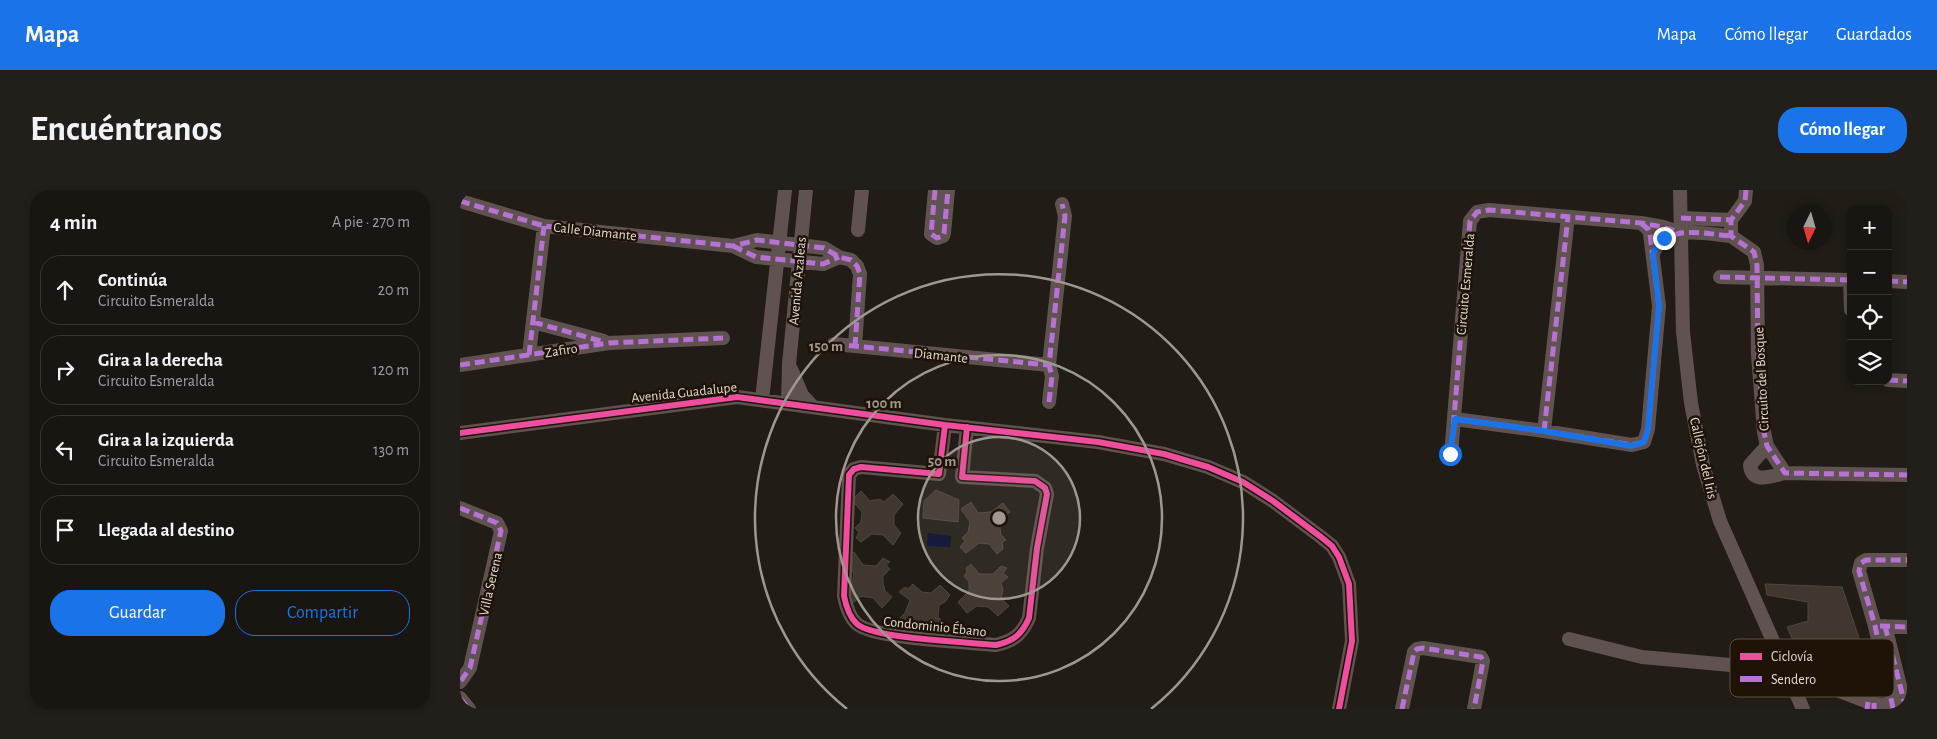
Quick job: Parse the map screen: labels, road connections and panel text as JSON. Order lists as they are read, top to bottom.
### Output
{
  "streets": {
    "street": [
      "Calle Diamante",
      "Avenida Azaleas",
      "Circuito Esmeralda",
      "Zafiro",
      "Diamante",
      "Circuito del Bosque",
      "Avenida Guadalupe",
      "Callejón del Iris",
      "Villa Serena",
      "Condominio Ébano"
    ]
  },
  "crossings": [
    ["Calle Diamante", "Avenida Azaleas"],
    ["Calle Diamante", "Zafiro"],
    ["Calle Diamante", "Diamante"],
    ["Avenida Azaleas", "Avenida Guadalupe"],
    ["Circuito Esmeralda", "Callejón del Iris"],
    ["Avenida Guadalupe", "Condominio Ébano"]
  ],
  "legend": ["Ciclovía", "Sendero"],
  "north": "bottom",
  "page": {
    "header": "Mapa",
    "nav": ["Mapa", "Cómo llegar", "Guardados"],
    "buttons": [
      "Cómo llegar",
      ["Guardar", "Compartir"]
    ],
    "title": "Encuéntranos",
    "heading": ["4 min", "A pie · 270 m"],
    "map_buttons": ["+", "−"],
    "list": [
      ["Continúa", "Circuito Esmeralda", "20 m"],
      ["Gira a la derecha", "Circuito Esmeralda", "120 m"],
      ["Gira a la izquierda", "Circuito Esmeralda", "130 m"],
      "Llegada al destino"
    ]
  },
  "rings": ["150 m", "100 m", "50 m"]
}
